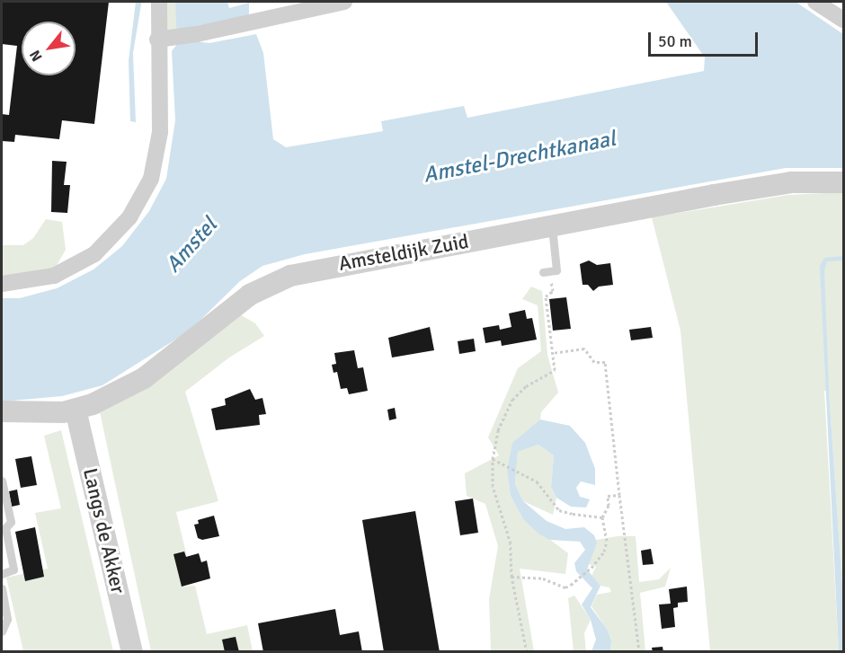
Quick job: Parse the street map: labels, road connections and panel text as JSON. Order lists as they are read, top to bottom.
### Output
{
  "streets": {
    "street": ["Amsteldijk Zuid", "Langs de Akker"]
  },
  "crossings": [
    ["Amsteldijk Zuid", "Langs de Akker"]
  ],
  "water": ["Amstel-Drechtkanaal", "Amstel"],
  "scale_bar": "50 m",
  "north": "bottom left"
}
